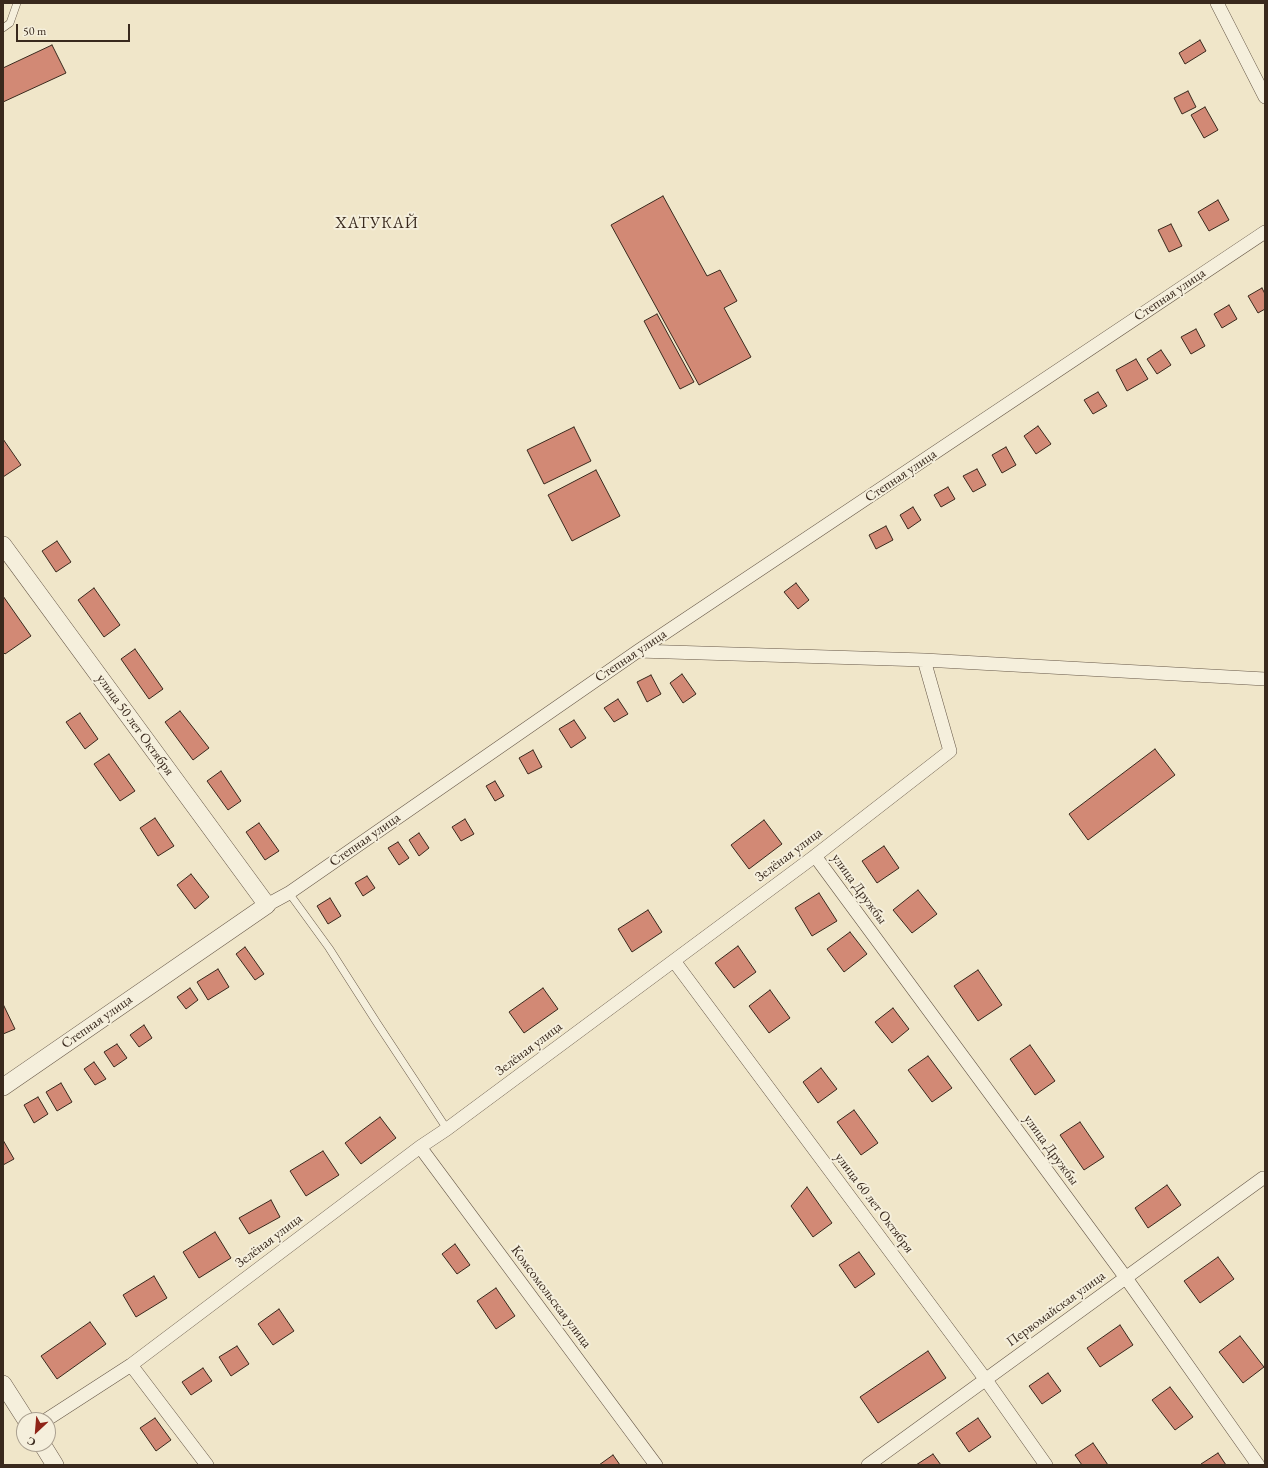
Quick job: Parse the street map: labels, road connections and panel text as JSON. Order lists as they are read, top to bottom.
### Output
{
  "streets": {
    "street": [
      "Степная улица",
      "улица 50 лет Октября",
      "Зелёная улица",
      "улица Дружбы",
      "улица 60 лет Октября",
      "Комсомольская улица",
      "Первомайская улица"
    ]
  },
  "crossings": [
    ["Степная улица", "улица 50 лет Октября"],
    ["Зелёная улица", "улица Дружбы"],
    ["Зелёная улица", "улица 60 лет Октября"],
    ["Зелёная улица", "Комсомольская улица"],
    ["улица Дружбы", "Первомайская улица"],
    ["улица 60 лет Октября", "Первомайская улица"]
  ],
  "districts": ["ХАТУКАЙ"],
  "scale_bar": "50 m",
  "north": "bottom left"
}
